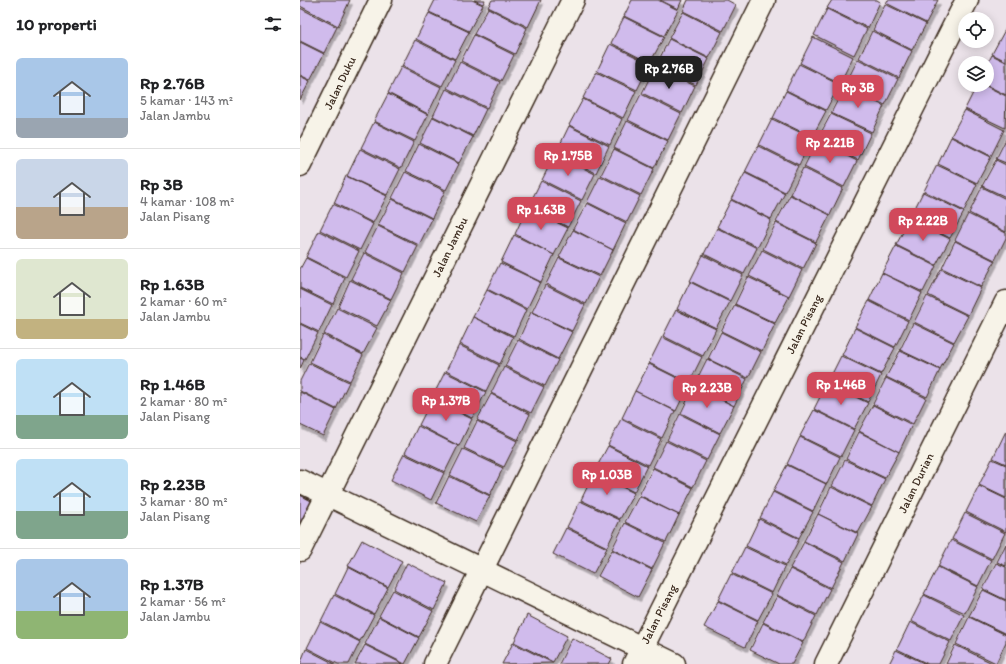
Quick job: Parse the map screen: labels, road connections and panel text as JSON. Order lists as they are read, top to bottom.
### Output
{
  "streets": {
    "street": [
      "Jalan Duku",
      "Jalan Jambu",
      "Jalan Pisang",
      "Jalan Durian"
    ]
  },
  "page": {
    "heading": "10 properti",
    "list": [
      {
        "name": "Rp 2.76B",
        "note": "5 kamar · 143 m² · Jalan Jambu"
      },
      {
        "name": "Rp 3B",
        "note": "4 kamar · 108 m² · Jalan Pisang"
      },
      {
        "name": "Rp 1.63B",
        "note": "2 kamar · 60 m² · Jalan Jambu"
      },
      {
        "name": "Rp 1.46B",
        "note": "2 kamar · 80 m² · Jalan Pisang"
      },
      {
        "name": "Rp 2.23B",
        "note": "3 kamar · 80 m² · Jalan Pisang"
      },
      {
        "name": "Rp 1.37B",
        "note": "2 kamar · 56 m² · Jalan Jambu"
      }
    ],
    "price": [
      "Rp 2.76B",
      "Rp 3B",
      "Rp 2.21B",
      "Rp 1.75B",
      "Rp 1.63B",
      "Rp 2.22B",
      "Rp 1.46B",
      "Rp 2.23B",
      "Rp 1.37B",
      "Rp 1.03B"
    ]
  }
}
